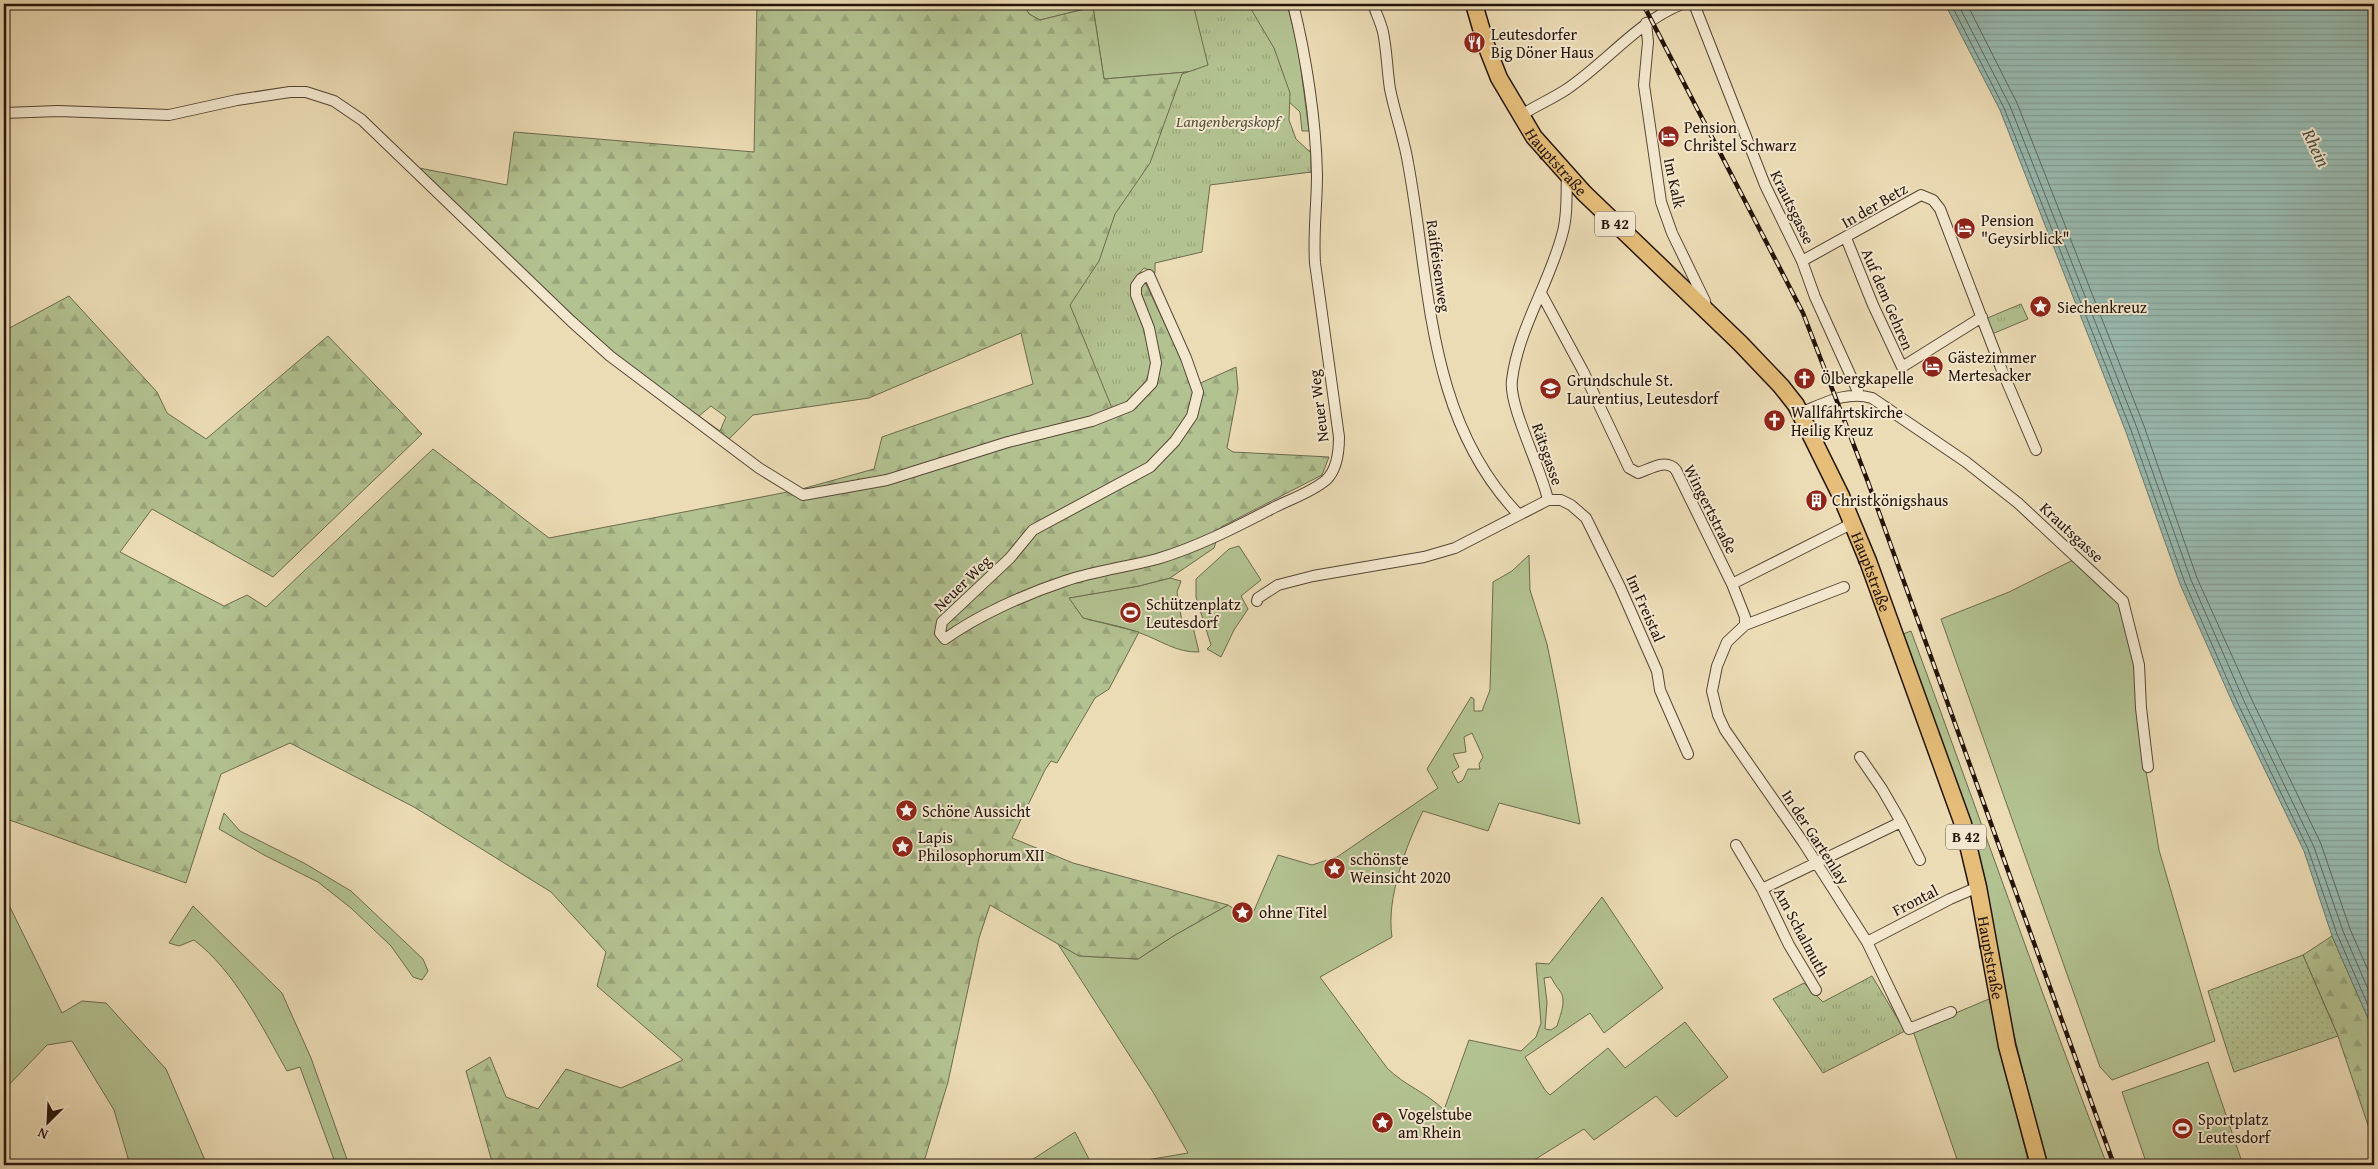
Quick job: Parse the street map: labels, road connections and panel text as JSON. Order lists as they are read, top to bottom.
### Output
{
  "streets": {
    "main road": ["Hauptstraße", "B 42"],
    "street": [
      "Im Kalk",
      "In der Betz",
      "Krautsgasse",
      "Raiffeisenweg",
      "Auf dem Gehren",
      "Neuer Weg",
      "Rätsgasse",
      "Wingertstraße",
      "Im Freistal",
      "In der Gartenlay",
      "Frontal",
      "Am Schalmuth"
    ]
  },
  "crossings": [
    ["Hauptstraße", "Im Kalk"],
    ["Hauptstraße", "Rätsgasse"],
    ["Hauptstraße", "Frontal"],
    ["In der Betz", "Krautsgasse"],
    ["In der Betz", "Auf dem Gehren"],
    ["Raiffeisenweg", "Rätsgasse"],
    ["Rätsgasse", "Wingertstraße"],
    ["Rätsgasse", "Im Freistal"],
    ["Wingertstraße", "In der Gartenlay"],
    ["In der Gartenlay", "Frontal"],
    ["In der Gartenlay", "Am Schalmuth"]
  ],
  "water": ["Rhein"],
  "parks": ["Langenbergskopf"],
  "places": {
    "restaurant": ["Leutesdorfer Big Döner Haus"],
    "hotel": ["Pension Christel Schwarz", "Pension \"Geysirblick\"", "Gästezimmer Mertesacker"],
    "place": [
      "Siechenkreuz",
      "Schöne Aussicht",
      "Lapis Philosophorum XII",
      "schönste Weinsicht 2020",
      "ohne Titel",
      "Vogelstube am Rhein"
    ],
    "church": ["Ölbergkapelle", "Wallfahrtskirche Heilig Kreuz"],
    "school or university": ["Grundschule St. Laurentius, Leutesdorf"],
    "building": ["Christkönigshaus"],
    "sports": ["Schützenplatz Leutesdorf", "Sportplatz Leutesdorf"]
  },
  "north": "bottom left"
}
